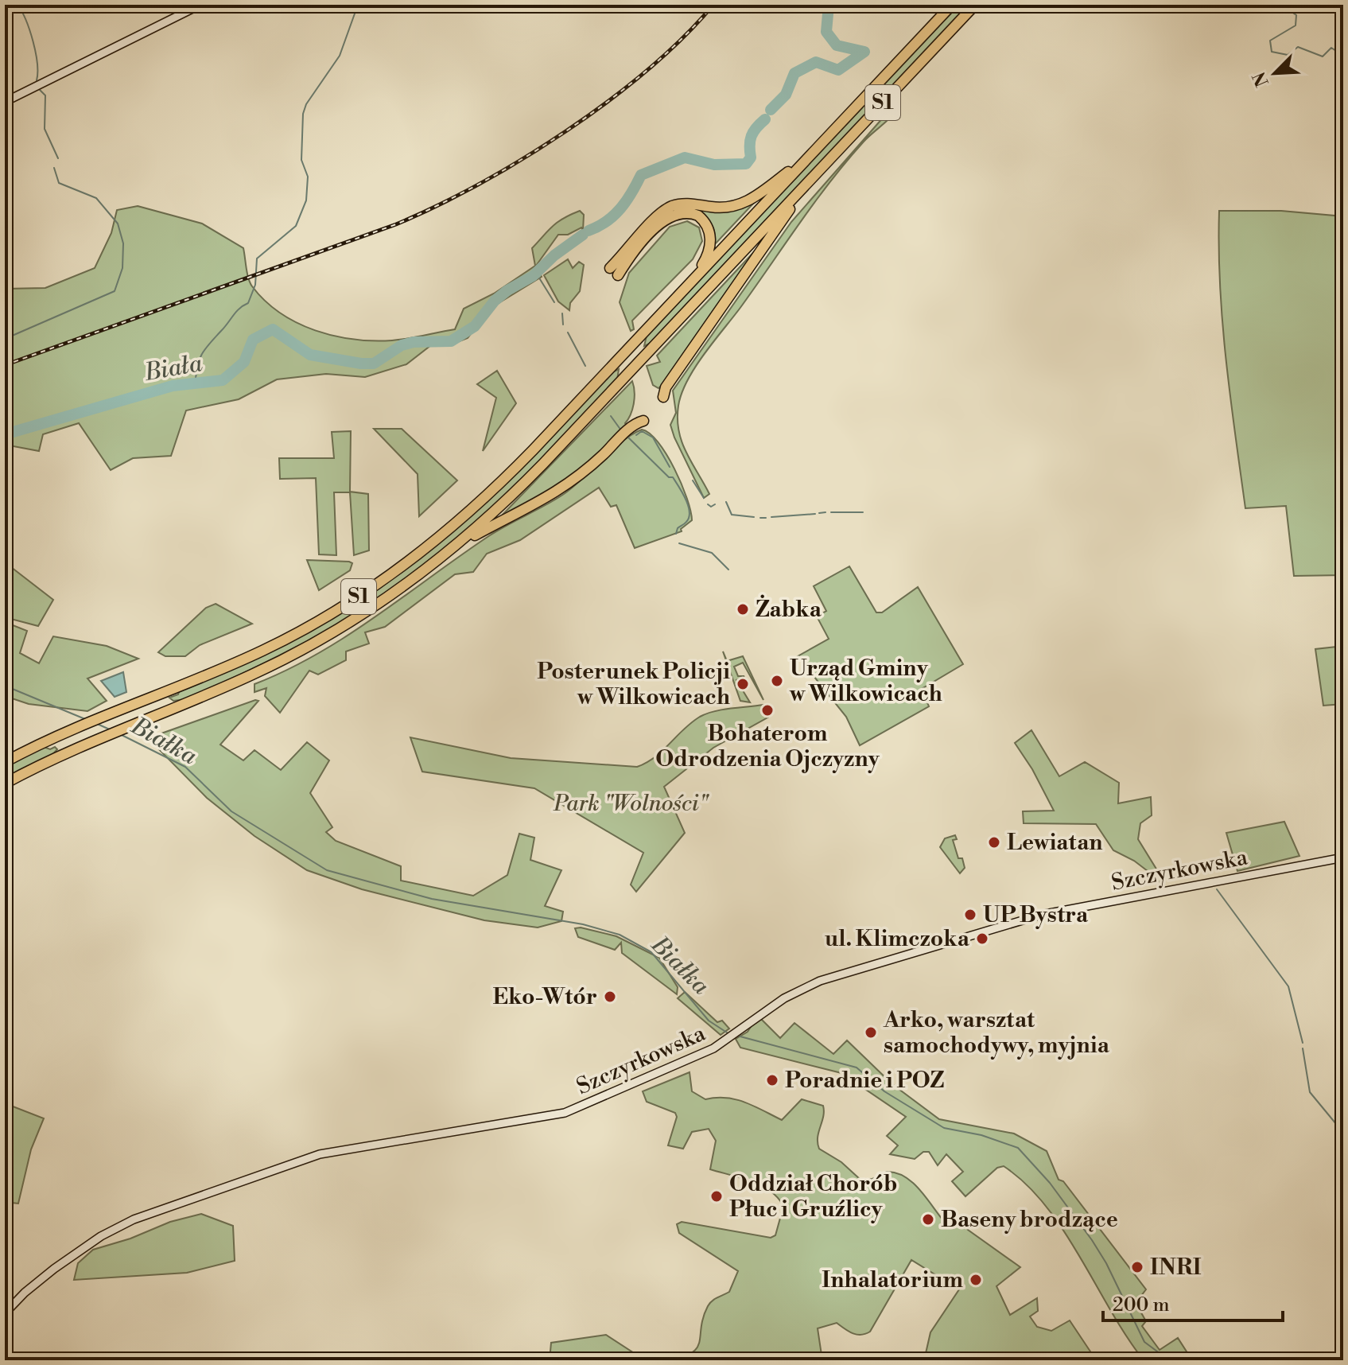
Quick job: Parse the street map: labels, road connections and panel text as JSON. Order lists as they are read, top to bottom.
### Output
{
  "streets": {
    "highway": ["S1"],
    "main road": ["Szczyrkowska"]
  },
  "water": ["Biała", "Białka"],
  "parks": ["Park \"Wolności\""],
  "places": [
    "Żabka",
    "Urząd Gminy w Wilkowicach",
    "Posterunek Policji w Wilkowicach",
    "Bohaterom Odrodzenia Ojczyzny",
    "Lewiatan",
    "UP Bystra",
    "ul. Klimczoka",
    "Eko-Wtór",
    "Arko, warsztat samochodywy, myjnia",
    "Poradnie i POZ",
    "Oddział Chorób Płuc i Gruźlicy",
    "Baseny brodzące",
    "INRI",
    "Inhalatorium"
  ],
  "scale_bar": "200 m",
  "north": "bottom left"
}
